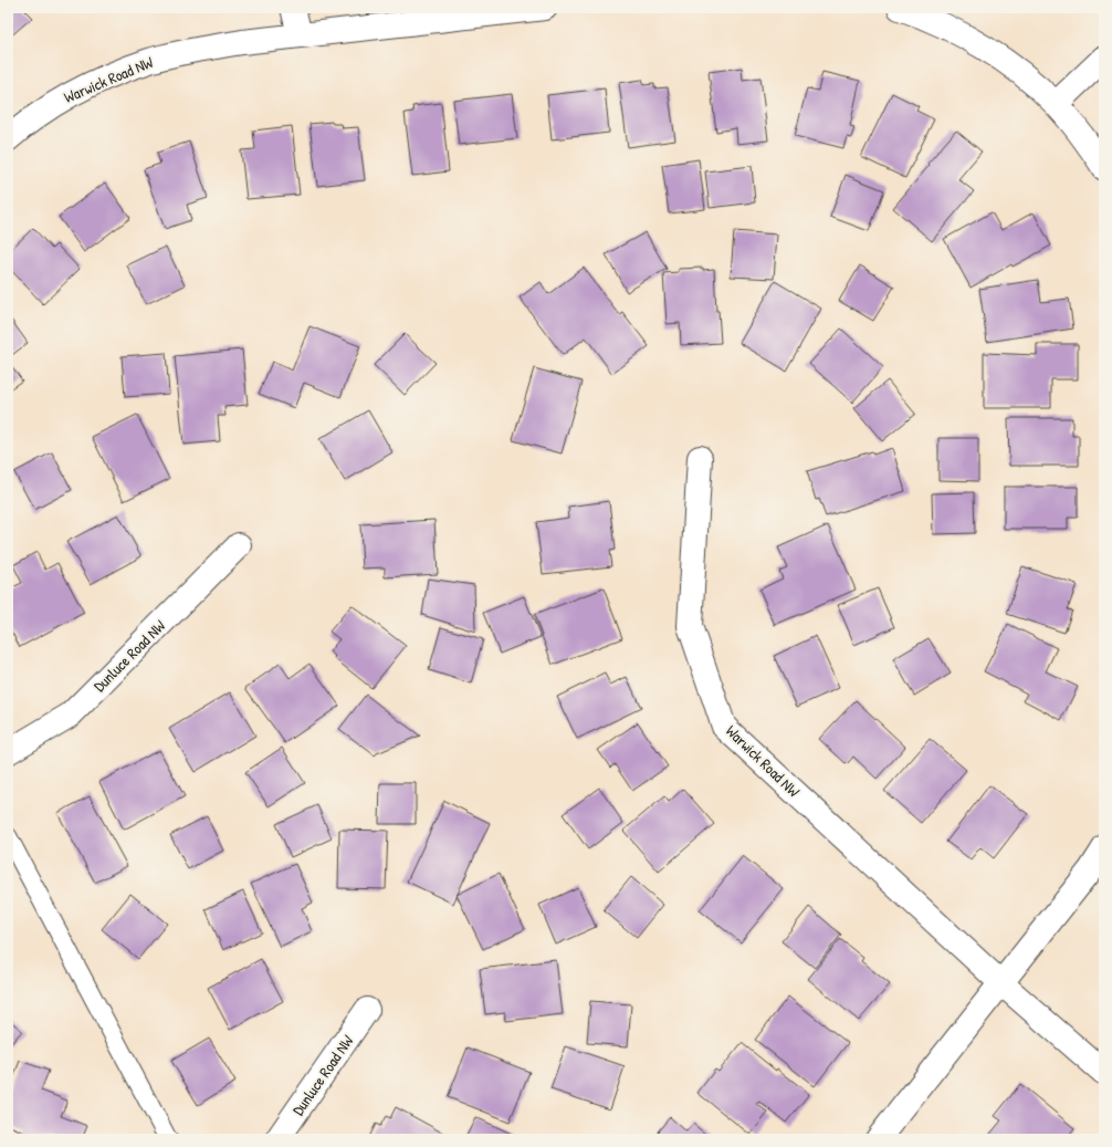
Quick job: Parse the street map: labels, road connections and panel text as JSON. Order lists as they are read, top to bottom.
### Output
{
  "streets": {
    "street": ["Warwick Road NW", "Dunluce Road NW"]
  }
}
